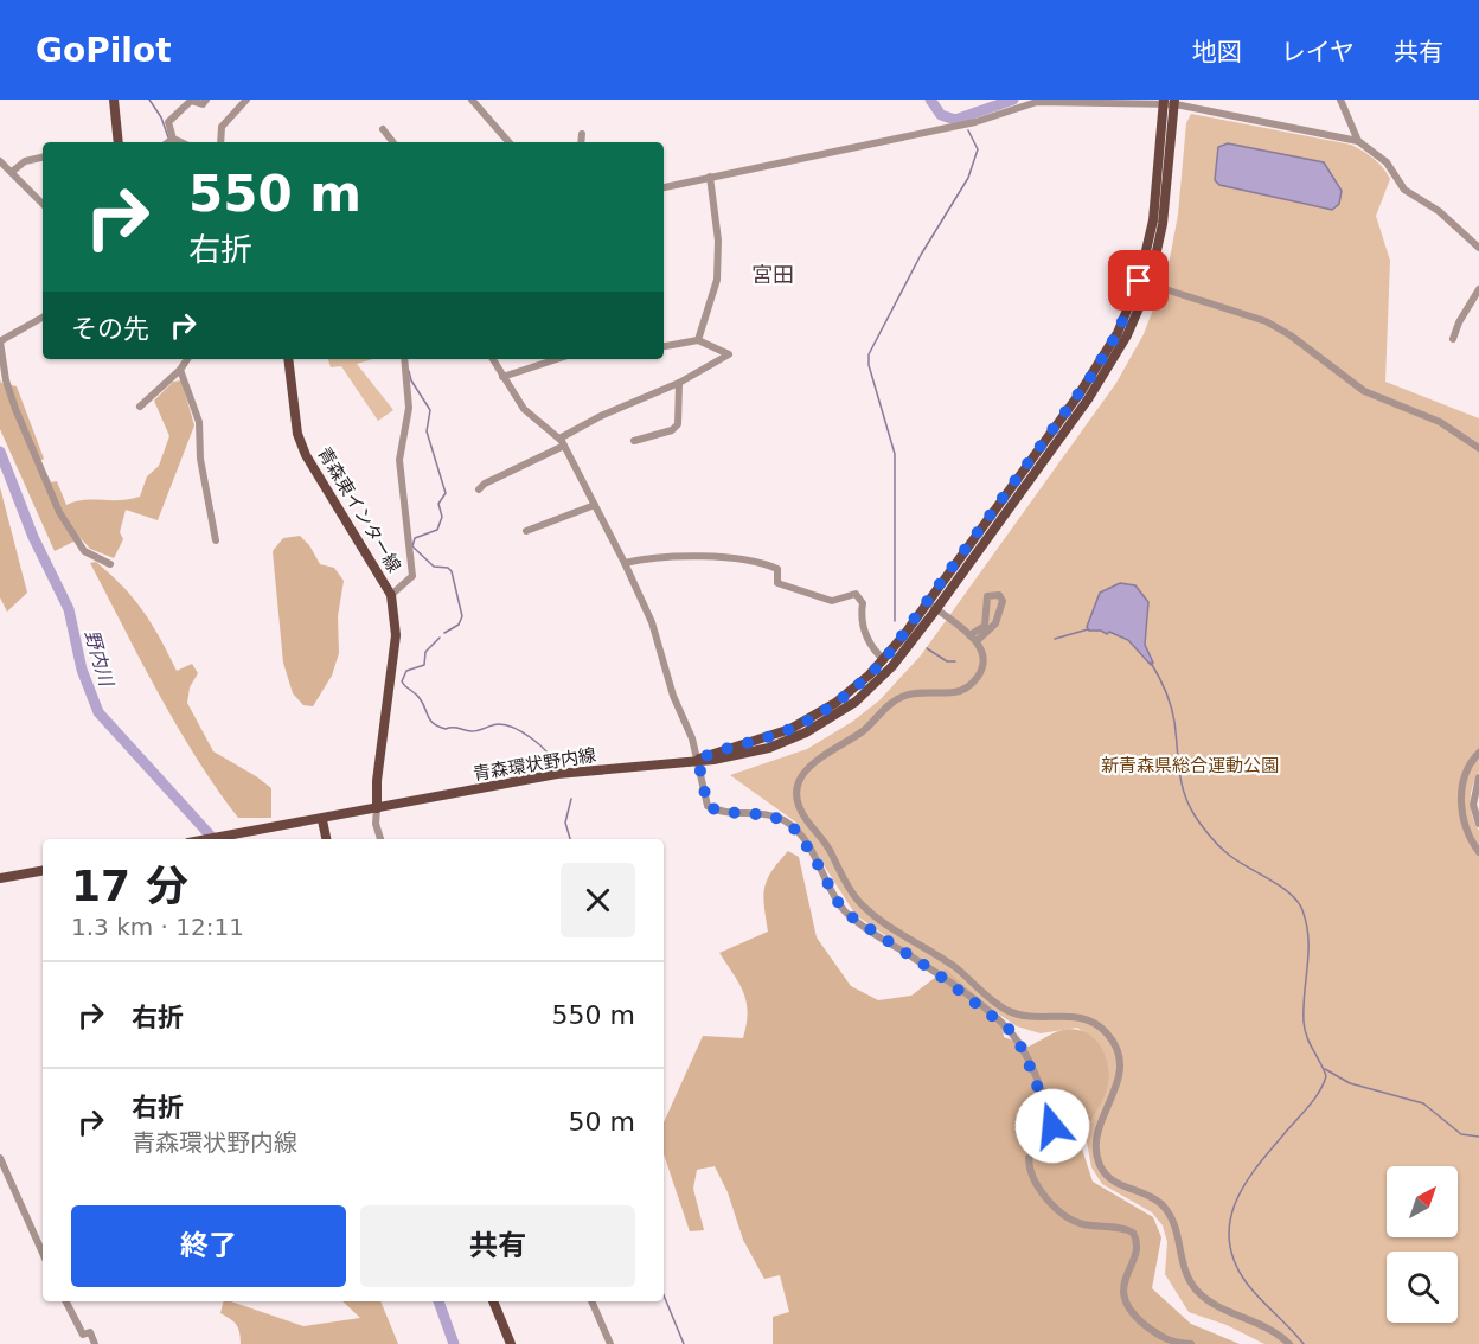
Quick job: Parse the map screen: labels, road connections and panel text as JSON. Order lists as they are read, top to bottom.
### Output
{
  "streets": {
    "main road": ["青森東インター線", "青森環状野内線"]
  },
  "crossings": [
    ["青森東インター線", "青森環状野内線"]
  ],
  "districts": ["宮田"],
  "water": ["野内川"],
  "parks": ["新青森県総合運動公園"],
  "north": "top right",
  "page": {
    "header": "GoPilot",
    "nav": ["地図", "レイヤ", "共有"],
    "turn": ["550 m", "右折"],
    "then": "その先",
    "heading": ["17 分", "1.3 km · 12:11"],
    "list": [
      {
        "name": "右折",
        "value": "550 m"
      },
      {
        "name": "右折",
        "note": "青森環状野内線",
        "value": "50 m"
      }
    ],
    "buttons": ["終了", "共有"]
  }
}
